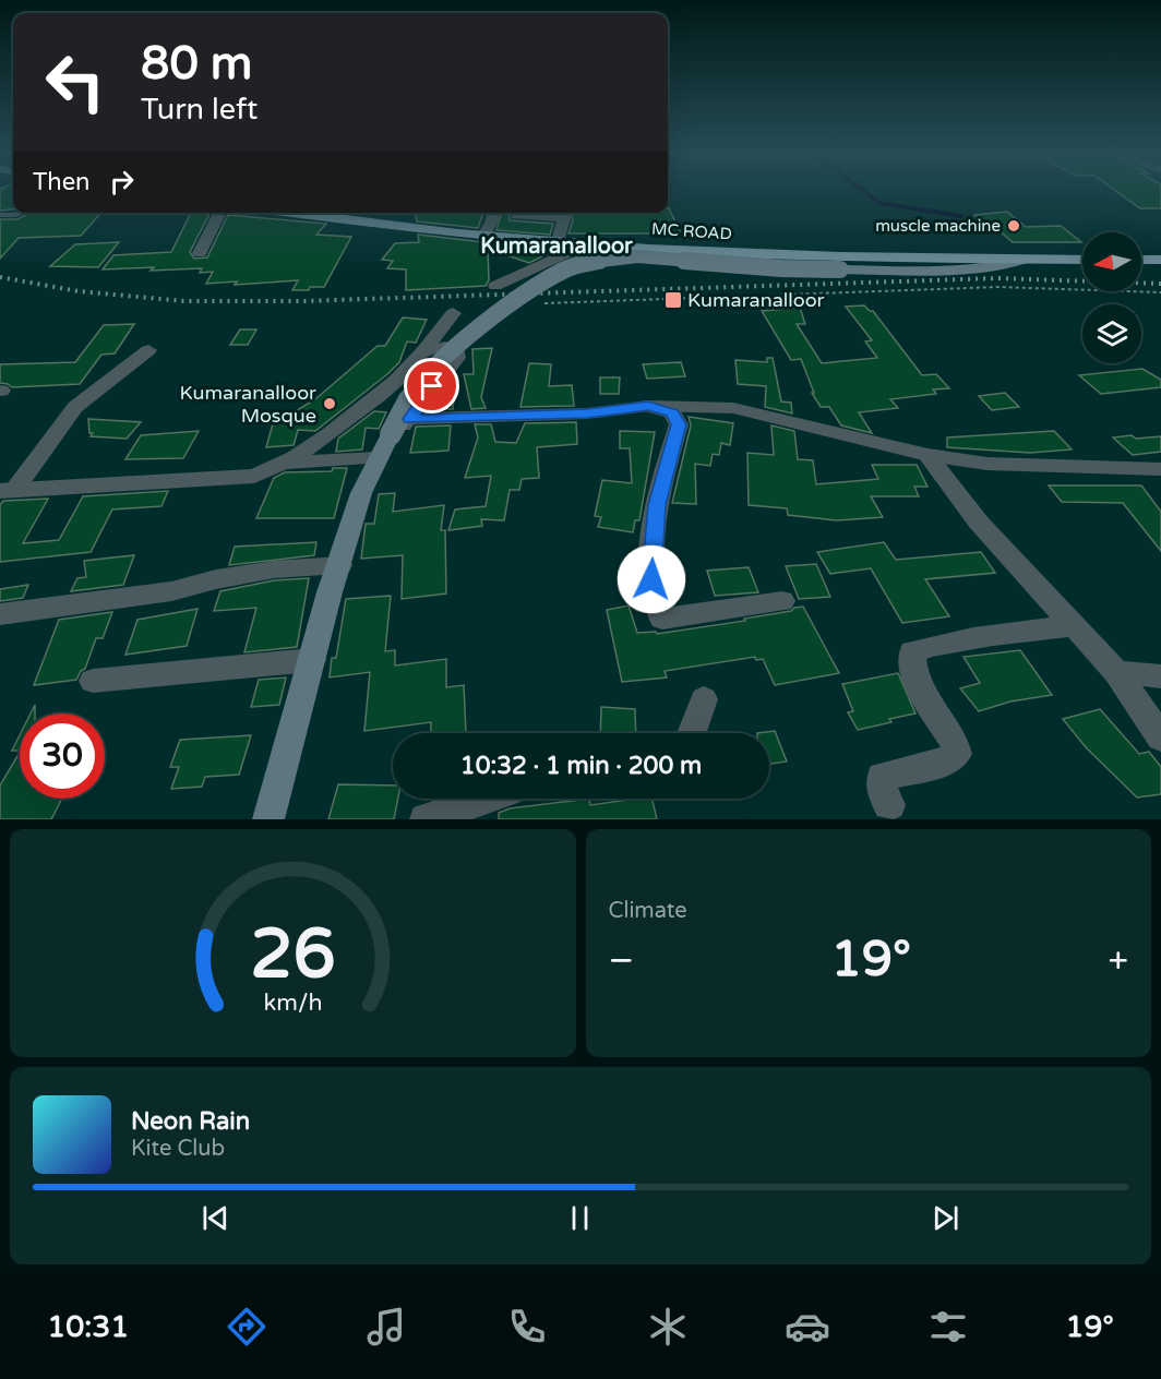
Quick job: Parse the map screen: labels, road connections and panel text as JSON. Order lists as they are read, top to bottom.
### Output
{
  "streets": {
    "main road": ["MC ROAD"]
  },
  "districts": ["Kumaranalloor"],
  "places": {
    "other": ["muscle machine", "Kumaranalloor Mosque"],
    "transit": ["Kumaranalloor"]
  },
  "north": "left",
  "page": {
    "turn": ["80 m", "Turn left"],
    "then": "Then",
    "limit": "30",
    "trip": "10:32 · 1 min · 200 m",
    "tile": "Climate",
    "heat": ["−", "19°", "+"],
    "song": ["Neon Rain", "Kite Club"],
    "tabs": ["10:31", "19°"],
    "gauge": ["26", "km/h"]
  }
}
